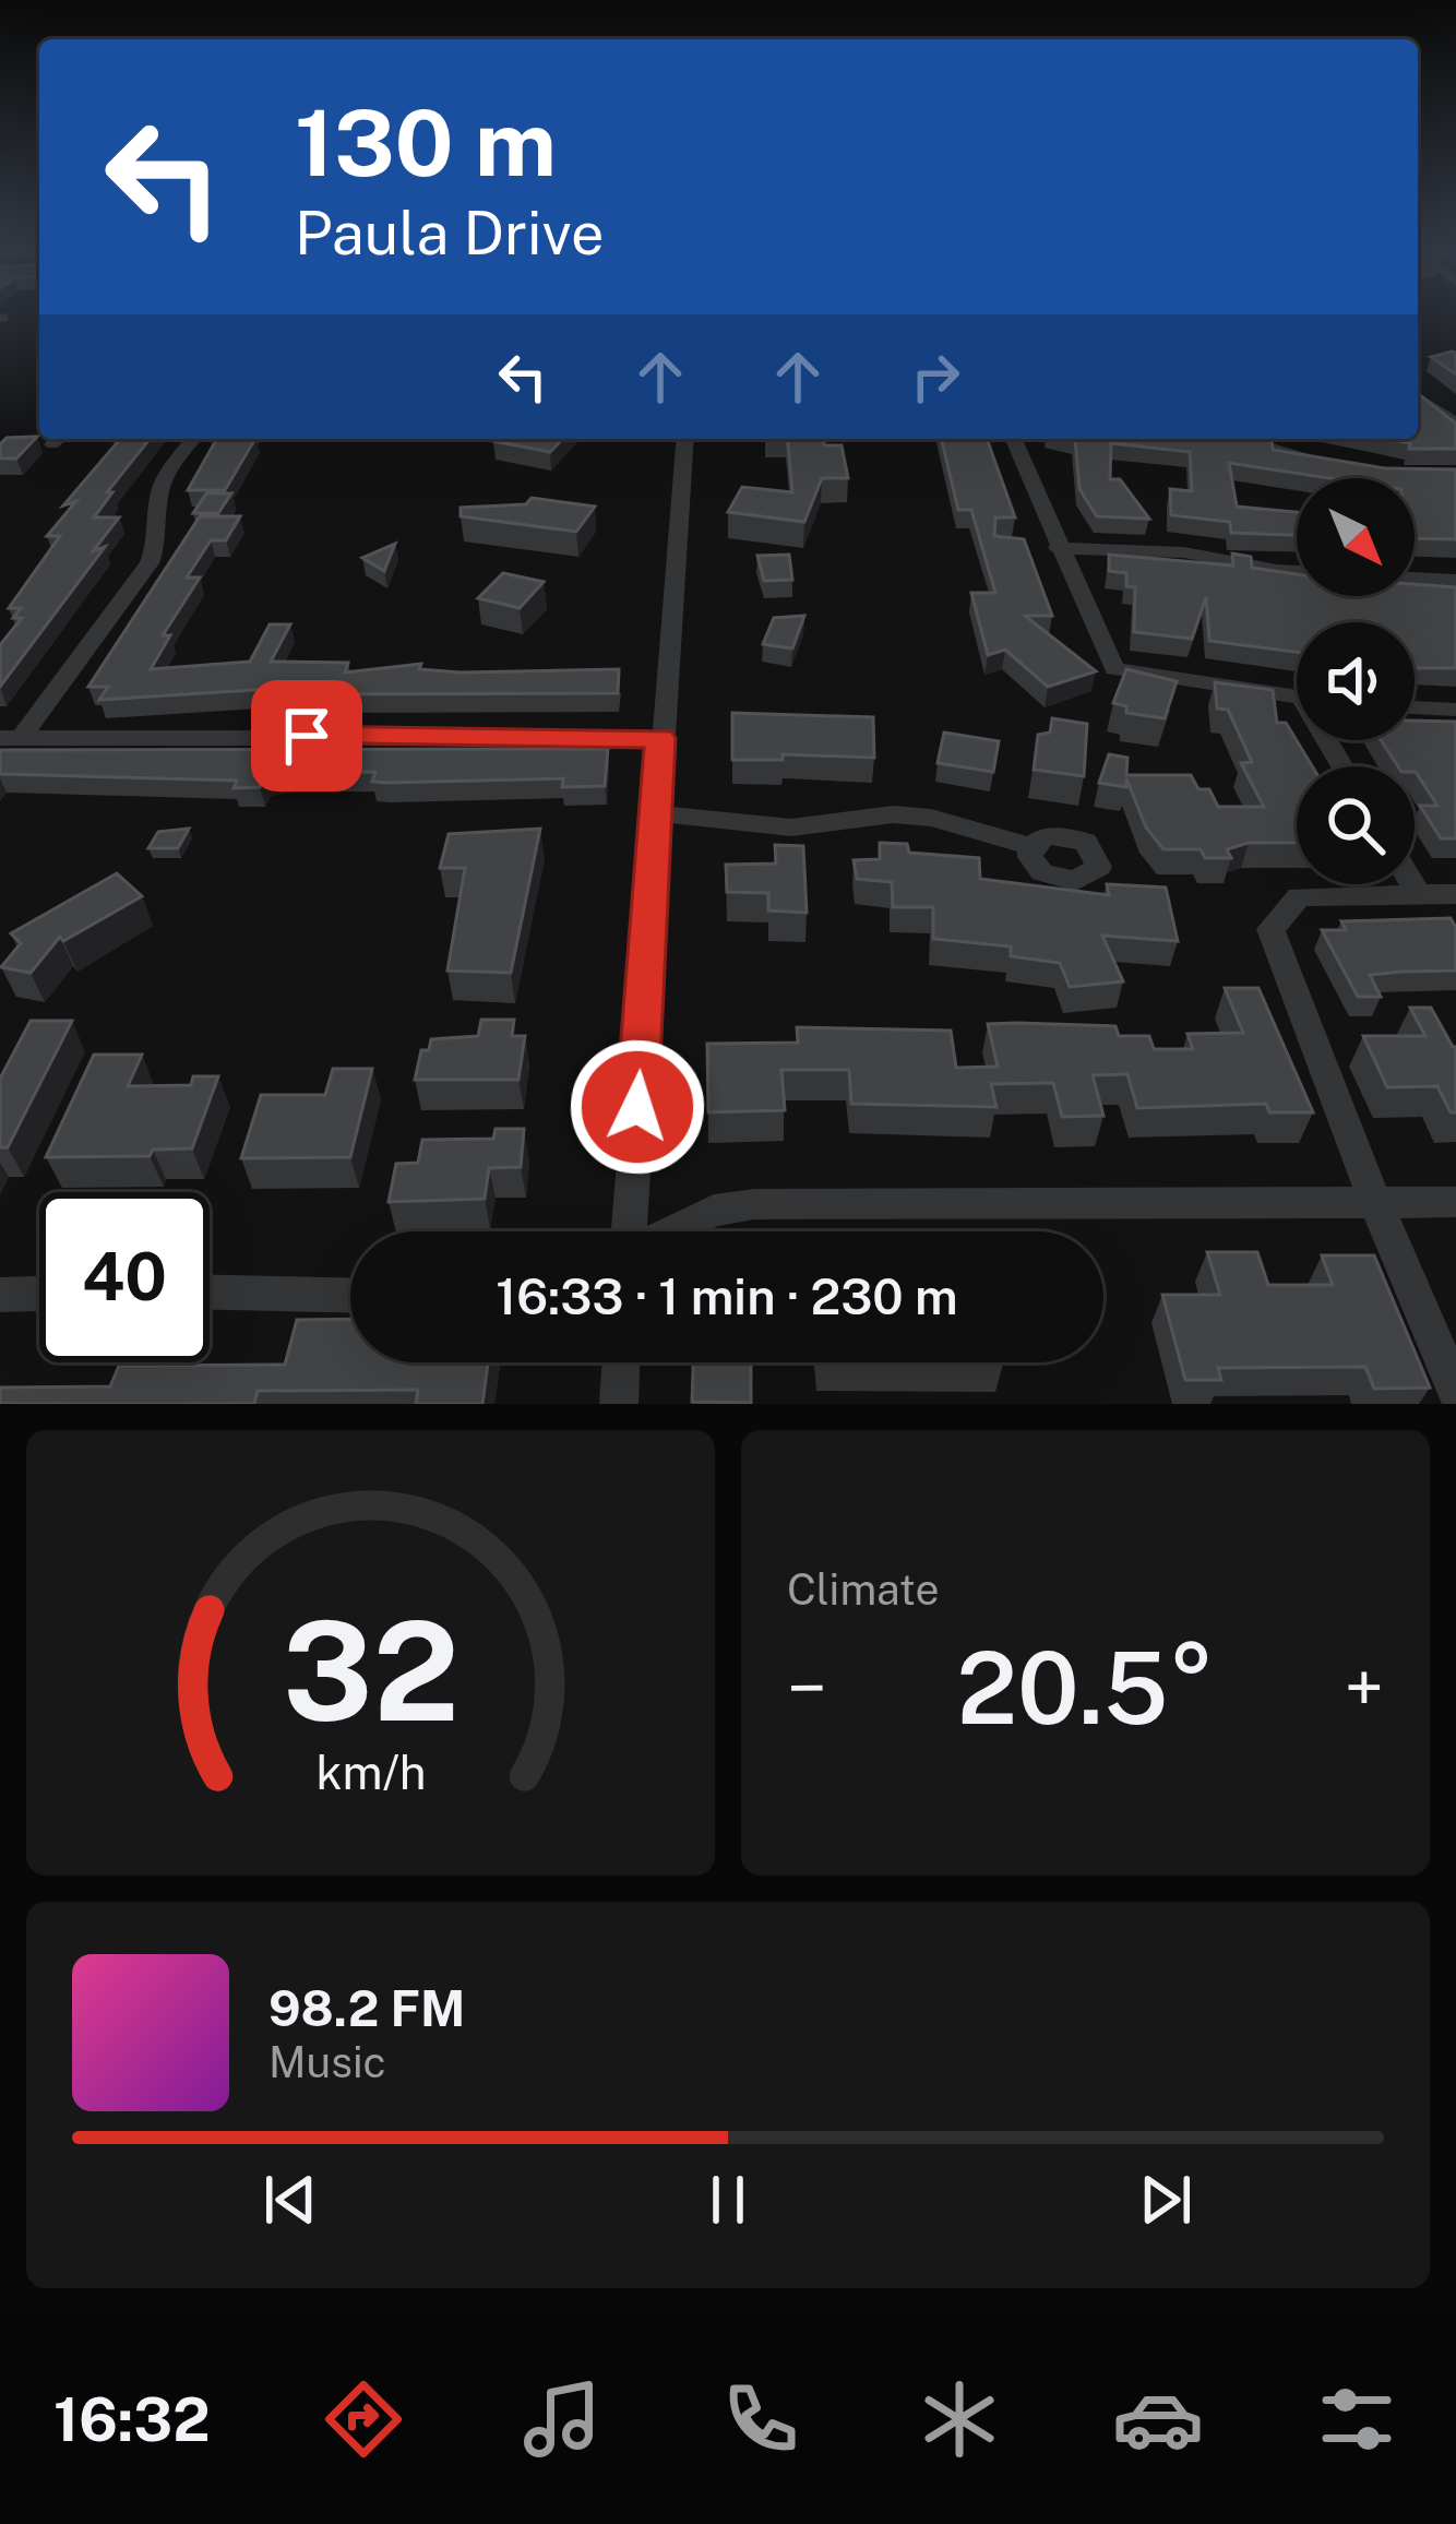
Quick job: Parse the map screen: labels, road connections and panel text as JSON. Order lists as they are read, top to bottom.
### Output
{
  "north": "bottom right",
  "page": {
    "turn": ["130 m", "Paula Drive"],
    "limit": "40",
    "trip": "16:33 · 1 min · 230 m",
    "tile": "Climate",
    "heat": ["−", "20.5°", "+"],
    "song": ["98.2 FM", "Music"],
    "tabs": "16:32",
    "gauge": ["32", "km/h"]
  }
}
